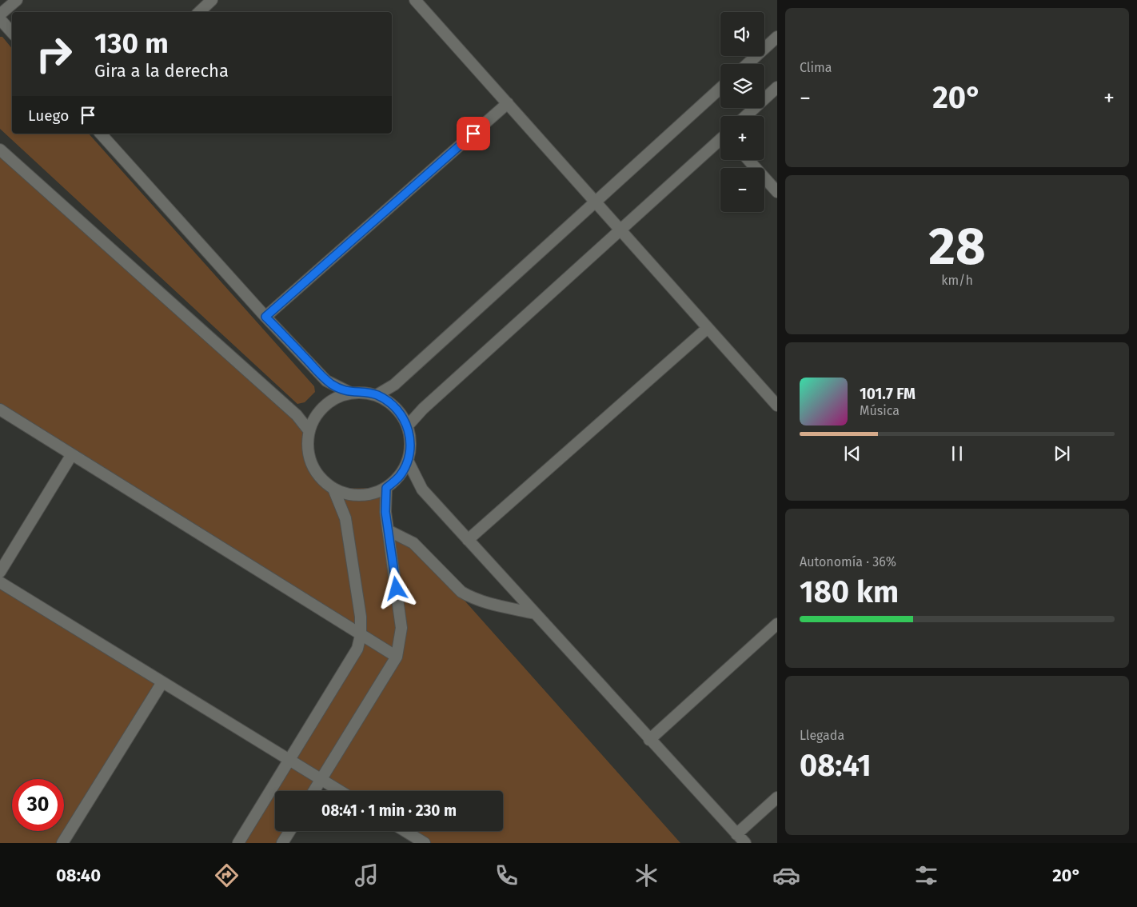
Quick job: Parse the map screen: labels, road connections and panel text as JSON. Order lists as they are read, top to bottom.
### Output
{
  "page": {
    "tile": [
      "Clima",
      ["28", "km/h"],
      ["Autonomía · 36%", "180 km"],
      ["Llegada", "08:41"]
    ],
    "map_buttons": ["+", "−"],
    "turn": ["130 m", "Gira a la derecha"],
    "heat": ["−", "20°", "+"],
    "then": "Luego",
    "song": ["101.7 FM", "Música"],
    "limit": "30",
    "trip": "08:41 · 1 min · 230 m",
    "tabs": ["08:40", "20°"]
  }
}
